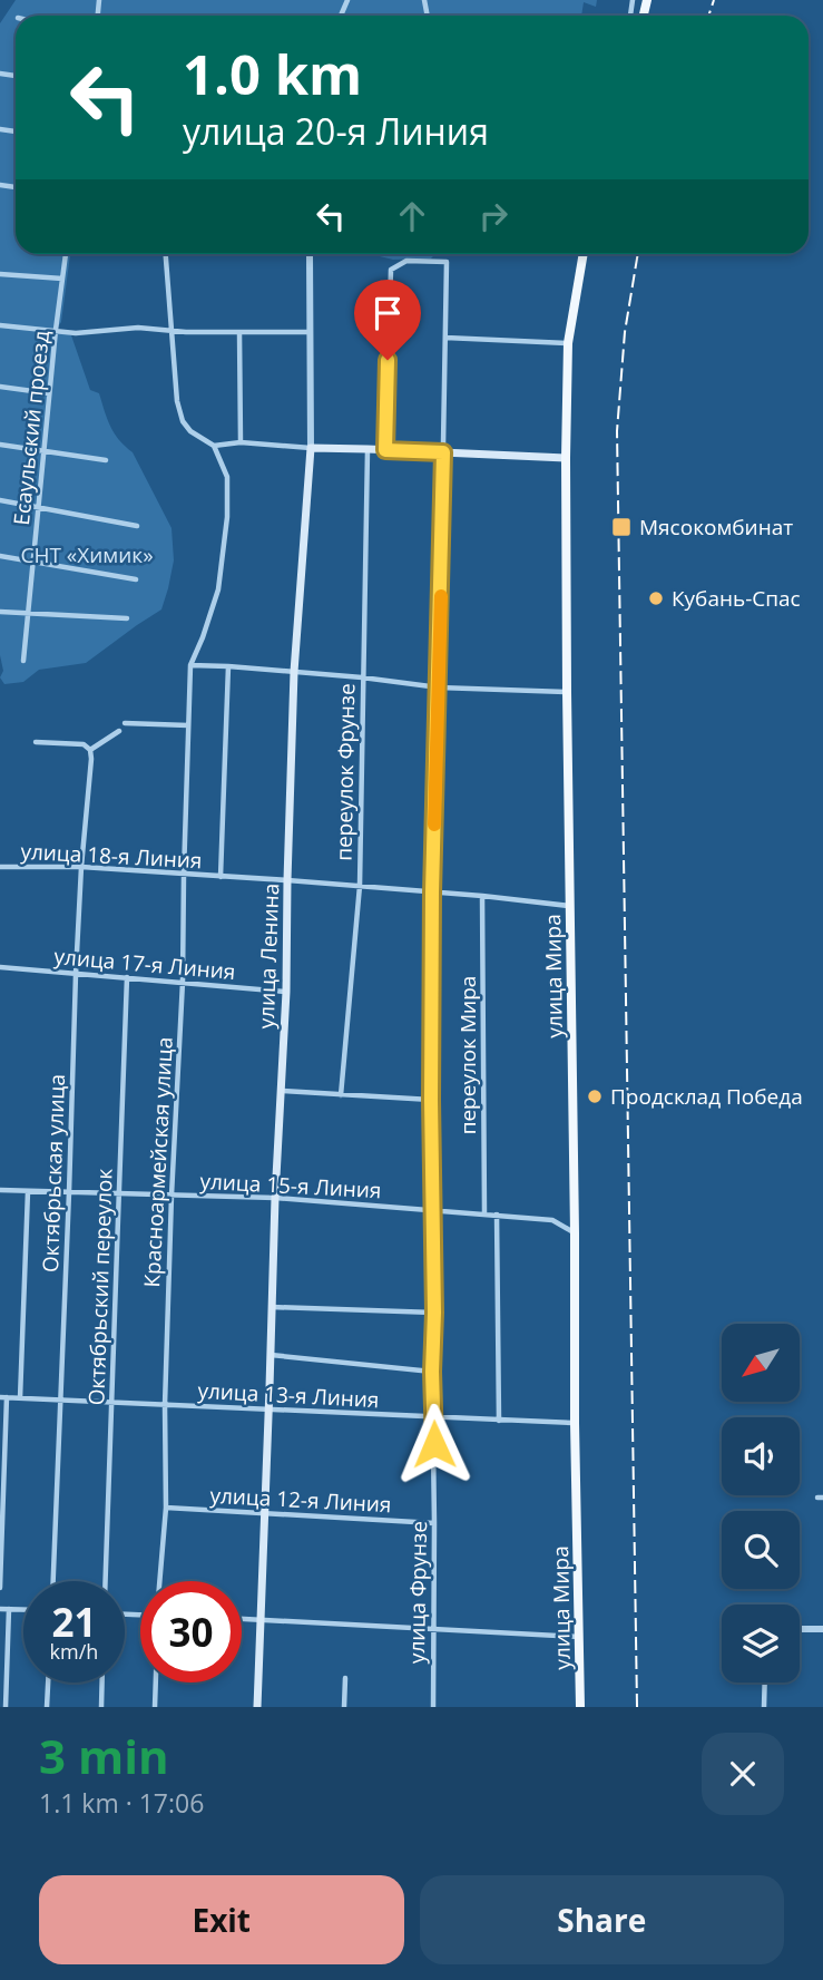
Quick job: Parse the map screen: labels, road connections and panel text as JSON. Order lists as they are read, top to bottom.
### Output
{
  "streets": {
    "main road": ["улица Ленина", "улица Мира"],
    "street": [
      "Есаульский проезд",
      "переулок Фрунзе",
      "улица 18-я Линия",
      "улица 17-я Линия",
      "переулок Мира",
      "Красноармейская улица",
      "Октябрьская улица",
      "улица 15-я Линия",
      "Октябрьский переулок",
      "улица 13-я Линия",
      "улица 12-я Линия",
      "улица Фрунзе"
    ]
  },
  "crossings": [
    ["переулок Фрунзе", "улица 18-я Линия"],
    ["улица 18-я Линия", "улица Ленина"],
    ["улица 18-я Линия", "улица Мира"],
    ["улица 18-я Линия", "переулок Мира"],
    ["улица 18-я Линия", "Красноармейская улица"],
    ["улица 18-я Линия", "Октябрьская улица"],
    ["улица 18-я Линия", "улица Фрунзе"],
    ["улица Ленина", "улица 17-я Линия"],
    ["улица Ленина", "улица 15-я Линия"],
    ["улица Ленина", "улица 13-я Линия"],
    ["улица Ленина", "улица 12-я Линия"],
    ["улица 17-я Линия", "Красноармейская улица"],
    ["улица 17-я Линия", "Октябрьская улица"],
    ["улица 17-я Линия", "Октябрьский переулок"],
    ["улица Мира", "улица 15-я Линия"],
    ["улица Мира", "улица 13-я Линия"],
    ["переулок Мира", "улица 15-я Линия"],
    ["Красноармейская улица", "улица 15-я Линия"],
    ["Красноармейская улица", "улица 13-я Линия"],
    ["Красноармейская улица", "улица 12-я Линия"],
    ["Октябрьская улица", "улица 15-я Линия"],
    ["Октябрьская улица", "улица 13-я Линия"],
    ["улица 15-я Линия", "Октябрьский переулок"],
    ["улица 15-я Линия", "улица Фрунзе"],
    ["Октябрьский переулок", "улица 13-я Линия"],
    ["улица 13-я Линия", "улица Фрунзе"],
    ["улица 12-я Линия", "улица Фрунзе"]
  ],
  "parks": ["СНТ «Химик»"],
  "places": {
    "transit": ["Мясокомбинат"],
    "other": ["Кубань-Спас", "Продсклад Победа"]
  },
  "north": "bottom left",
  "page": {
    "turn": ["1.0 km", "улица 20-я Линия"],
    "speed": "21 km/h",
    "limit": "30",
    "heading": ["3 min", "1.1 km · 17:06"],
    "buttons": ["Exit", "Share"]
  }
}
